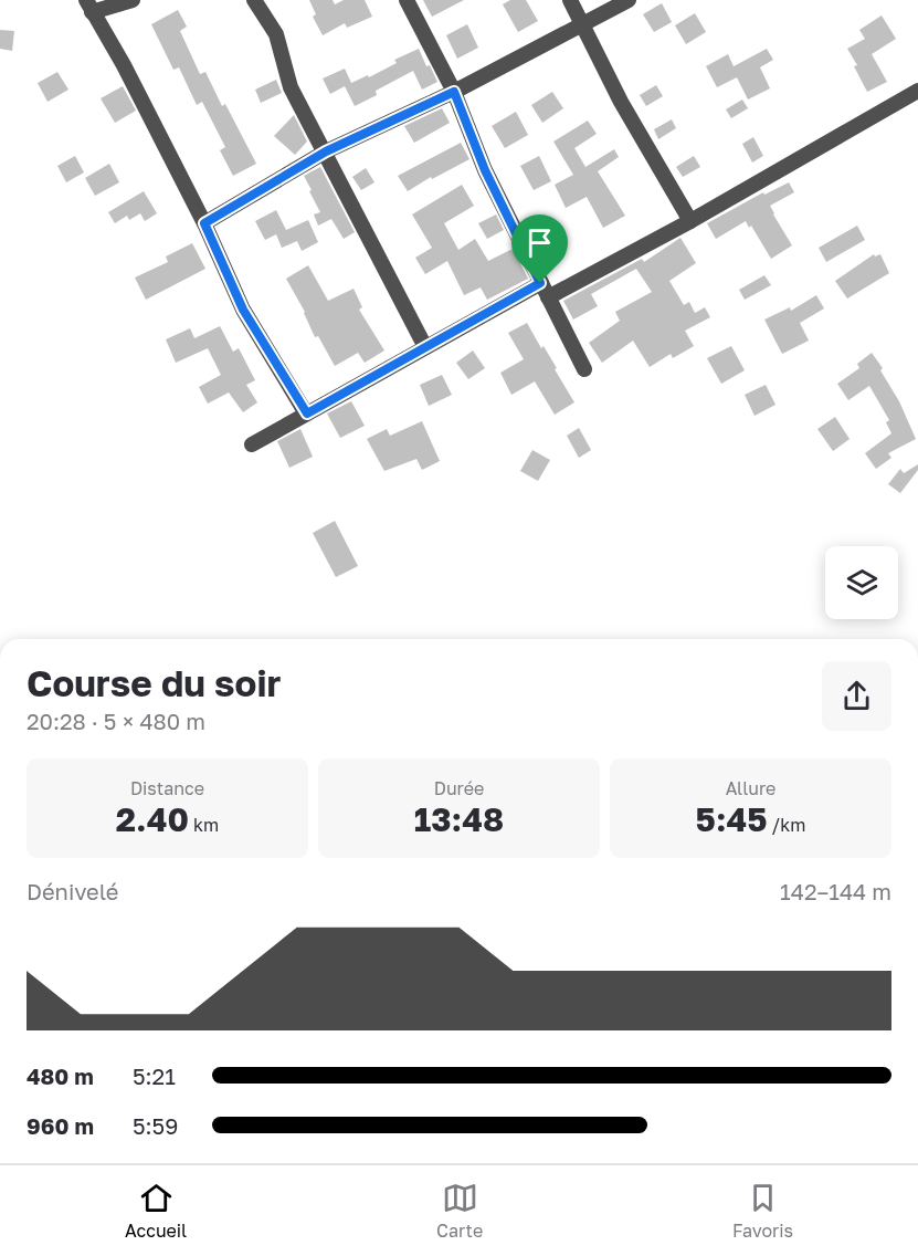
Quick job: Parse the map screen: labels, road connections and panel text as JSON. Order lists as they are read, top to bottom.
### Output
{
  "page": {
    "heading": ["Course du soir", "20:28 · 5 × 480 m"],
    "stats": [
      ["Distance", "2.40 km"],
      ["Durée", "13:48"],
      ["Allure", "5:45 /km"]
    ],
    "chart": ["Dénivelé", "142–144 m"],
    "list": [
      {
        "name": "480 m",
        "note": "5:21"
      },
      {
        "name": "960 m",
        "note": "5:59"
      }
    ],
    "tabs": ["Accueil", "Carte", "Favoris"]
  }
}
